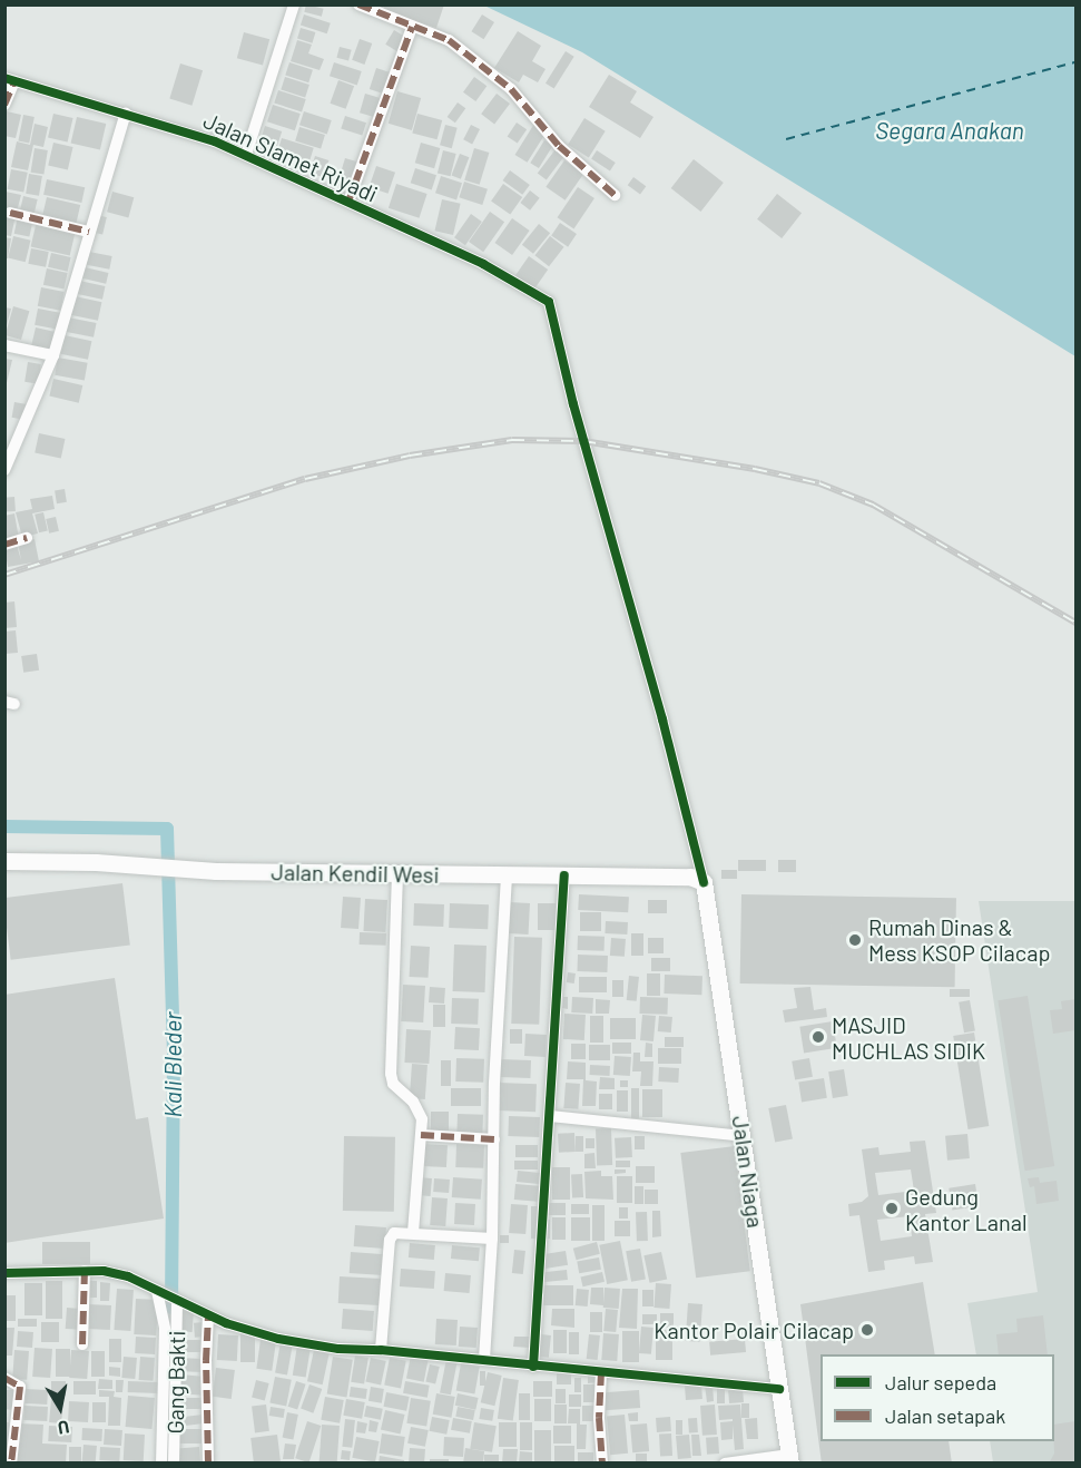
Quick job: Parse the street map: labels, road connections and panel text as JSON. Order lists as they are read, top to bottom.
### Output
{
  "streets": {
    "main road": ["Jalan Kendil Wesi", "Jalan Niaga"],
    "street": ["Jalan Slamet Riyadi", "Gang Bakti"]
  },
  "crossings": [
    ["Jalan Slamet Riyadi", "Jalan Kendil Wesi"],
    ["Jalan Slamet Riyadi", "Jalan Niaga"],
    ["Jalan Kendil Wesi", "Jalan Niaga"]
  ],
  "water": ["Segara Anakan", "Kali Bleder"],
  "places": [
    "Rumah Dinas & Mess KSOP Cilacap",
    "MASJID MUCHLAS SIDIK",
    "Gedung Kantor Lanal",
    "Kantor Polair Cilacap"
  ],
  "legend": ["Jalur sepeda", "Jalan setapak"],
  "north": "bottom"
}
